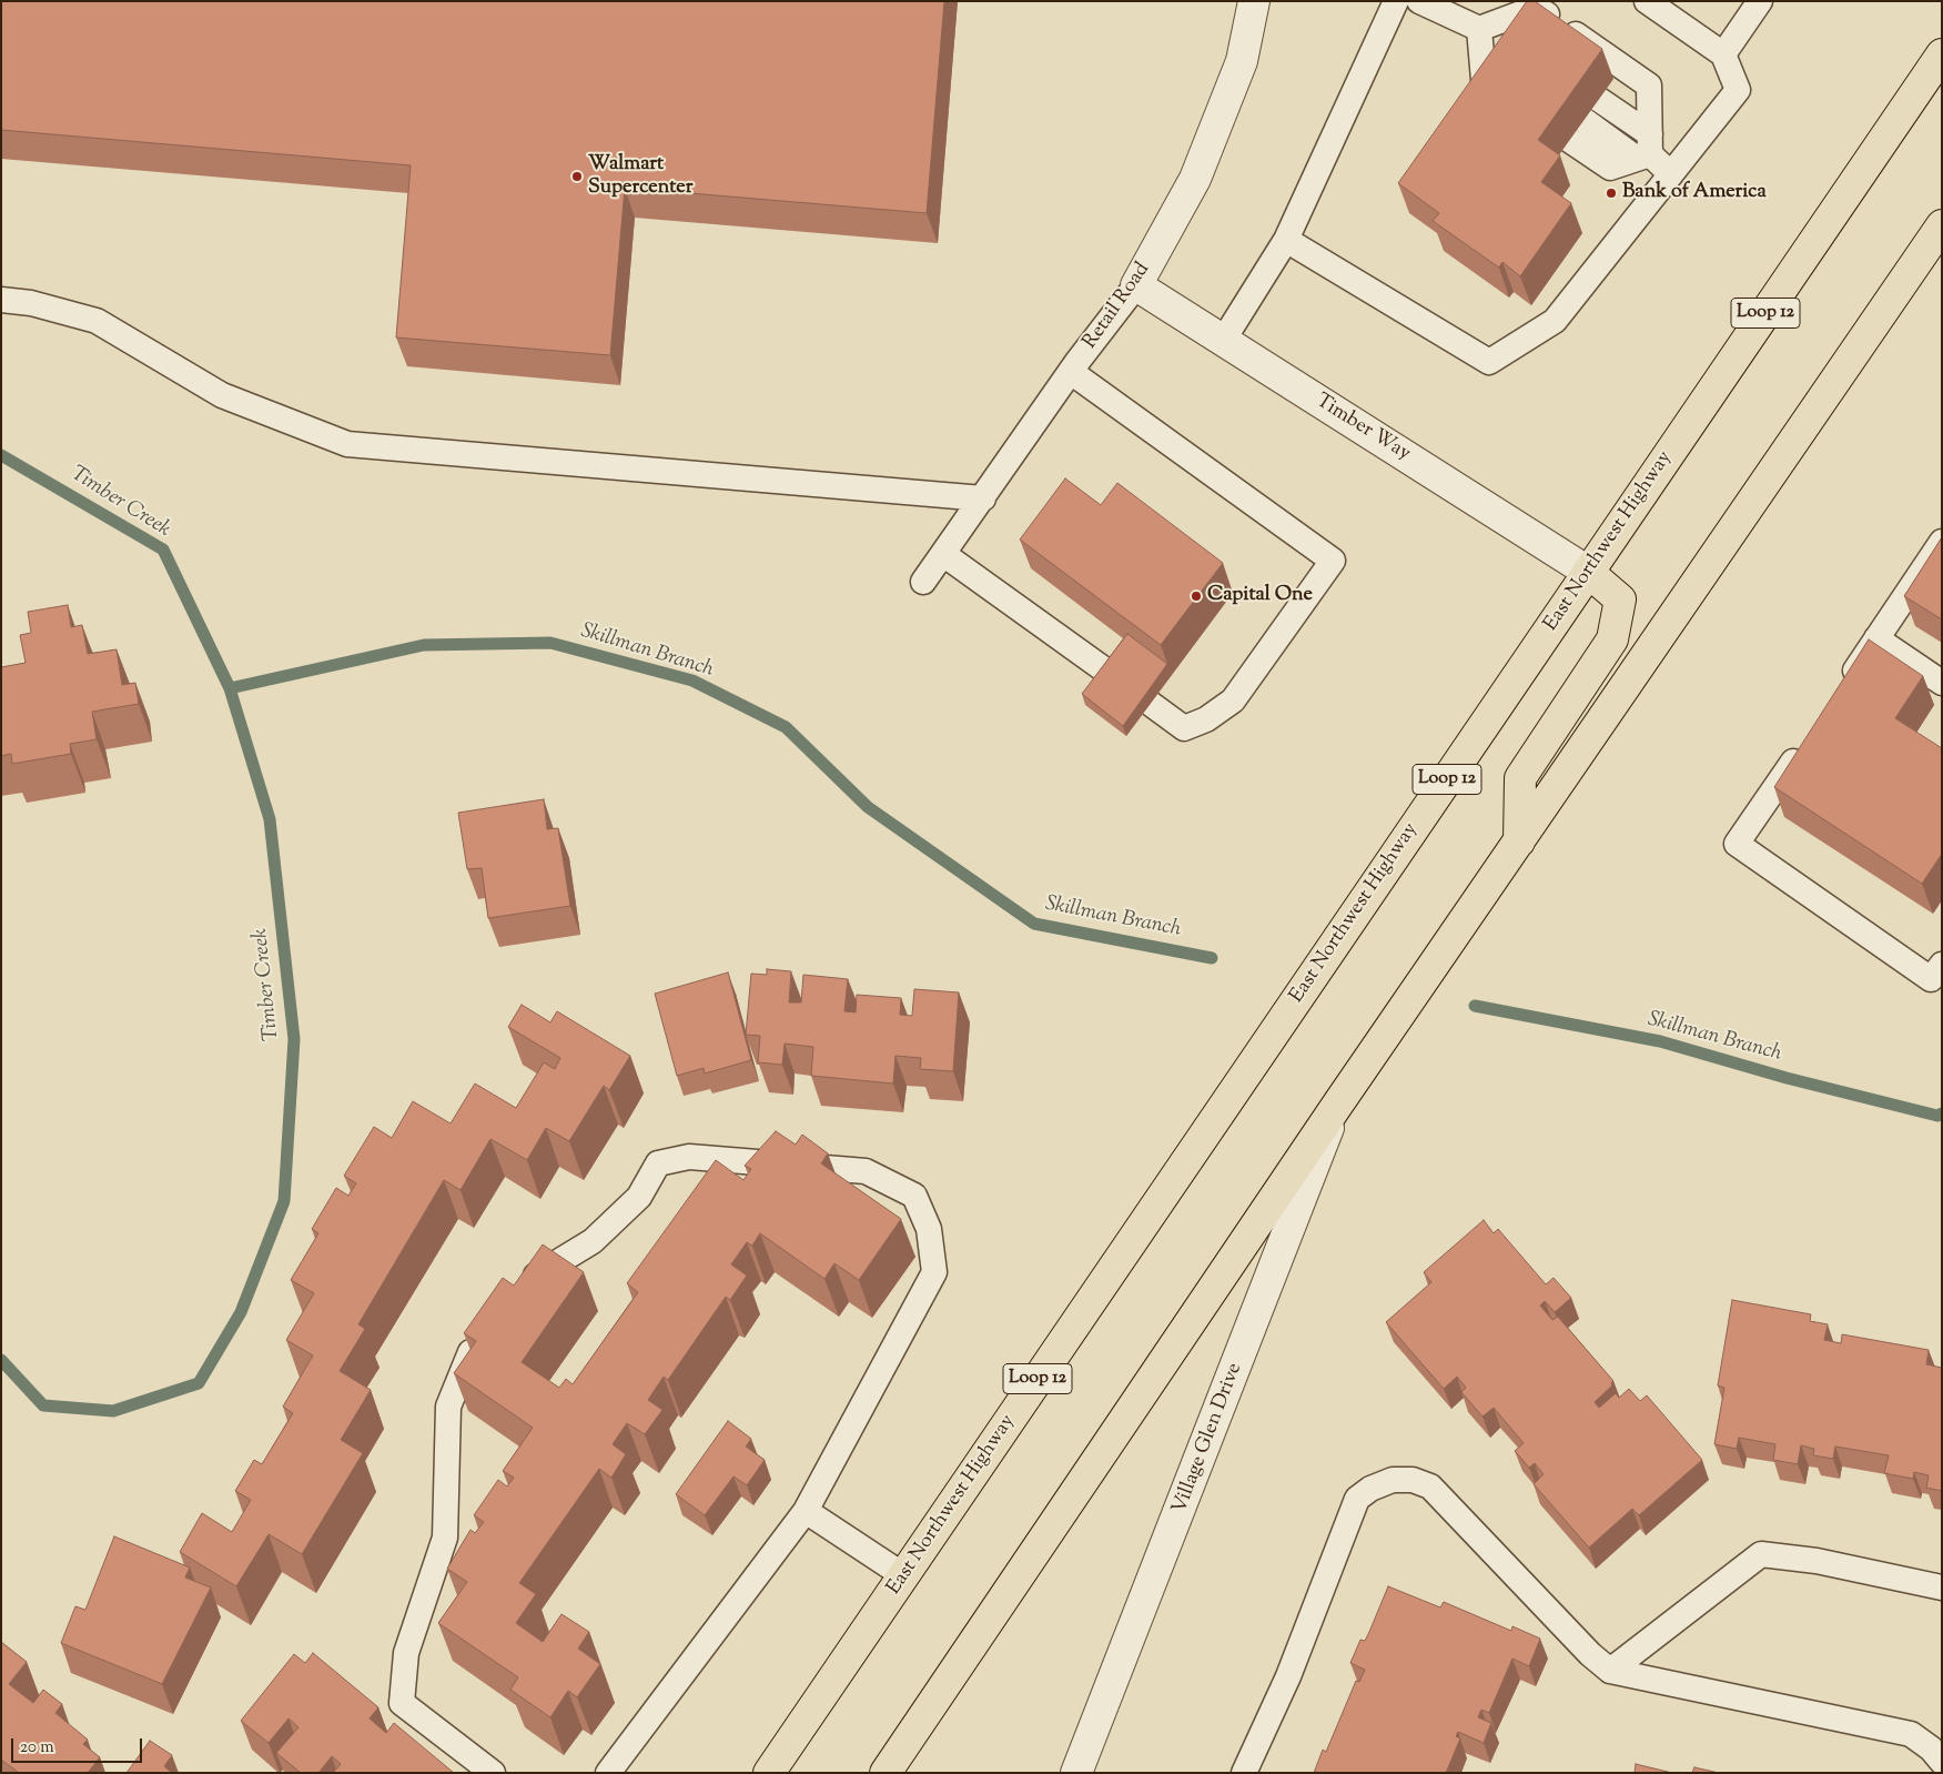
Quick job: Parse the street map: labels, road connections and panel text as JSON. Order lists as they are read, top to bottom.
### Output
{
  "streets": {
    "main road": ["Loop 12", "East Northwest Highway"],
    "street": ["Retail Road", "Timber Way", "Village Glen Drive"]
  },
  "crossings": [
    ["Retail Road", "Timber Way"],
    ["Timber Way", "East Northwest Highway"]
  ],
  "water": ["Timber Creek", "Skillman Branch"],
  "places": ["Walmart Supercenter", "Bank of America", "Capital One"],
  "scale_bar": "20 m"
}
